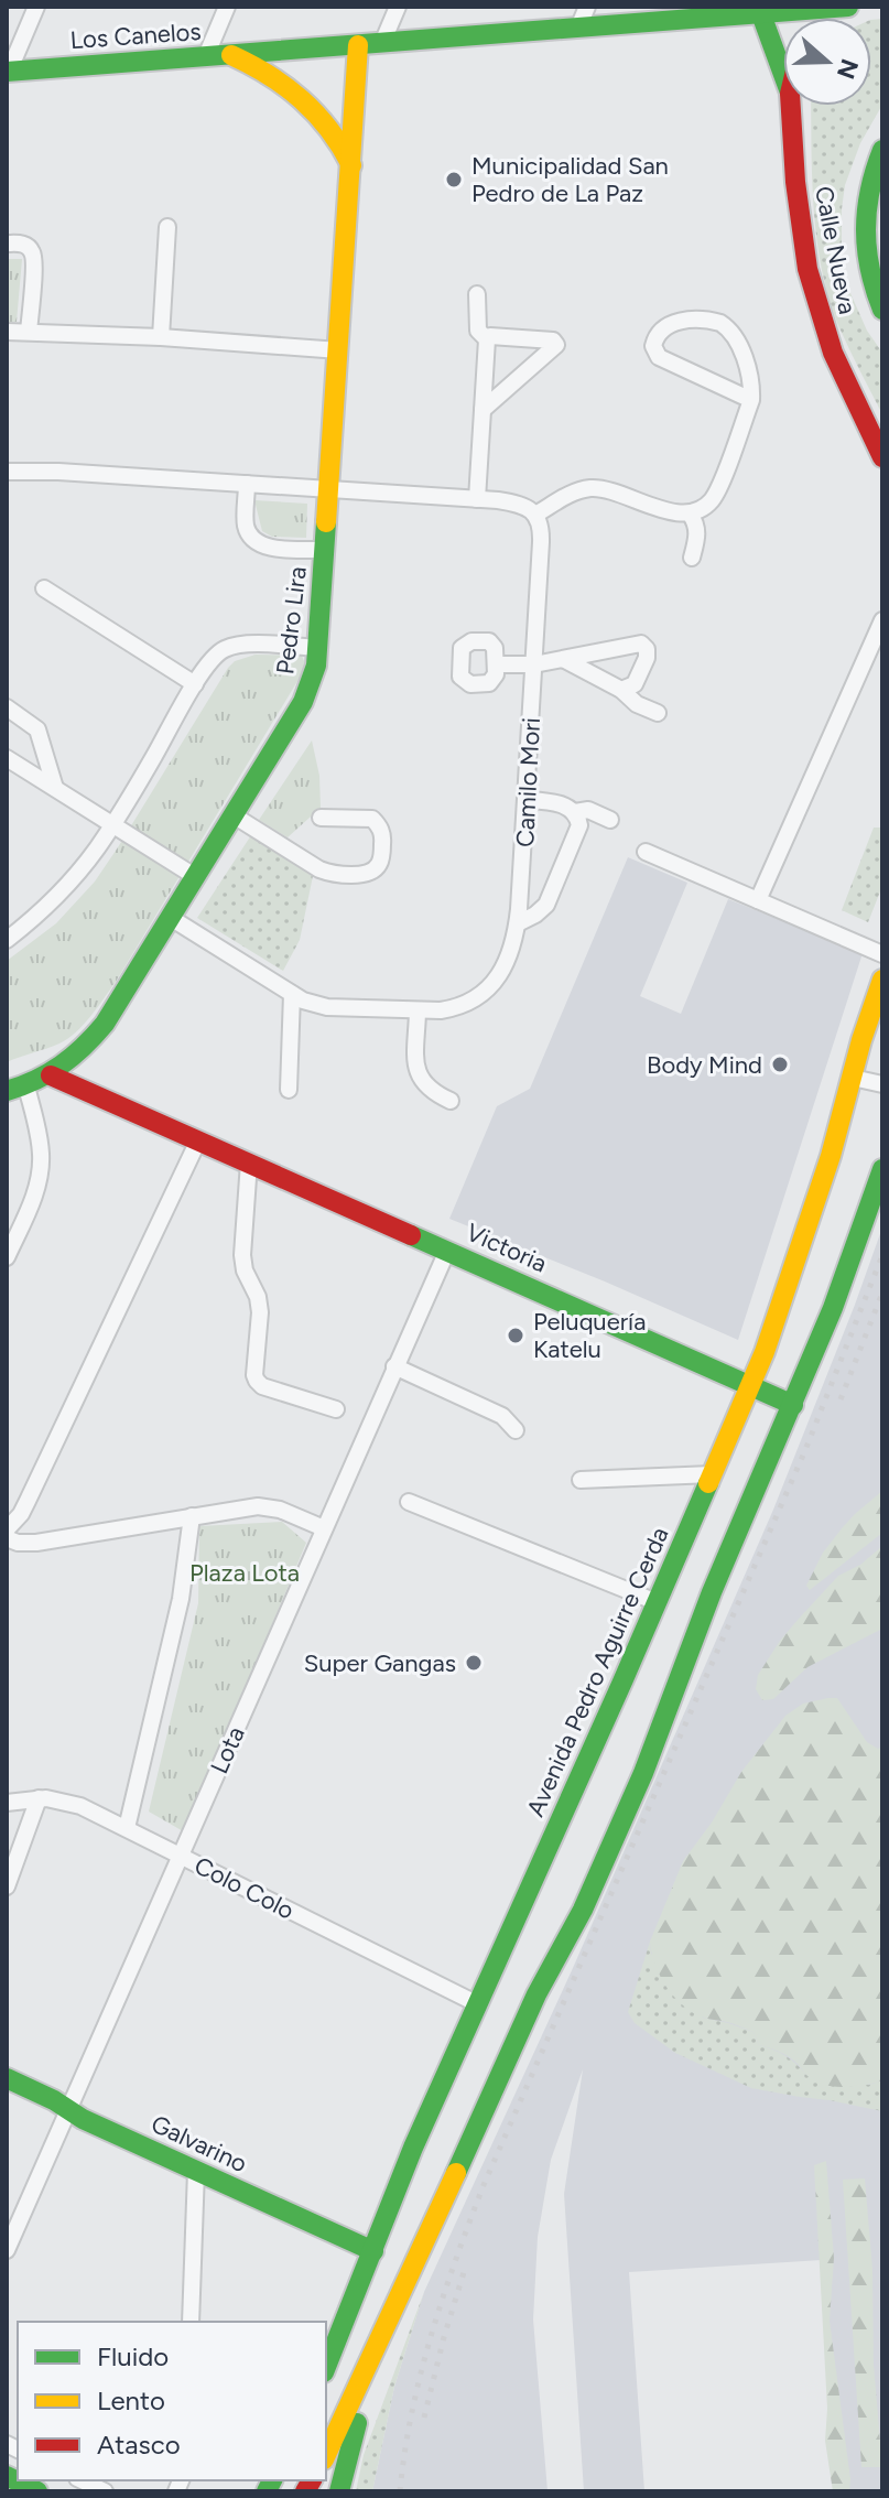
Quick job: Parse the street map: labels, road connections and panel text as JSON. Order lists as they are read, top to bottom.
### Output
{
  "streets": {
    "main road": [
      "Los Canelos",
      "Calle Nueva",
      "Pedro Lira",
      "Victoria",
      "Avenida Pedro Aguirre Cerda",
      "Galvarino"
    ],
    "street": ["Camilo Mori", "Lota", "Colo Colo"]
  },
  "crossings": [
    ["Los Canelos", "Calle Nueva"],
    ["Los Canelos", "Pedro Lira"],
    ["Pedro Lira", "Camilo Mori"],
    ["Pedro Lira", "Victoria"],
    ["Victoria", "Avenida Pedro Aguirre Cerda"],
    ["Victoria", "Lota"],
    ["Avenida Pedro Aguirre Cerda", "Colo Colo"],
    ["Avenida Pedro Aguirre Cerda", "Galvarino"],
    ["Lota", "Colo Colo"],
    ["Lota", "Galvarino"]
  ],
  "parks": ["Plaza Lota"],
  "places": [
    "Municipalidad San Pedro de La Paz",
    "Body Mind",
    "Peluquería Katelu",
    "Super Gangas"
  ],
  "legend": ["Fluido", "Lento", "Atasco"],
  "north": "right"
}
